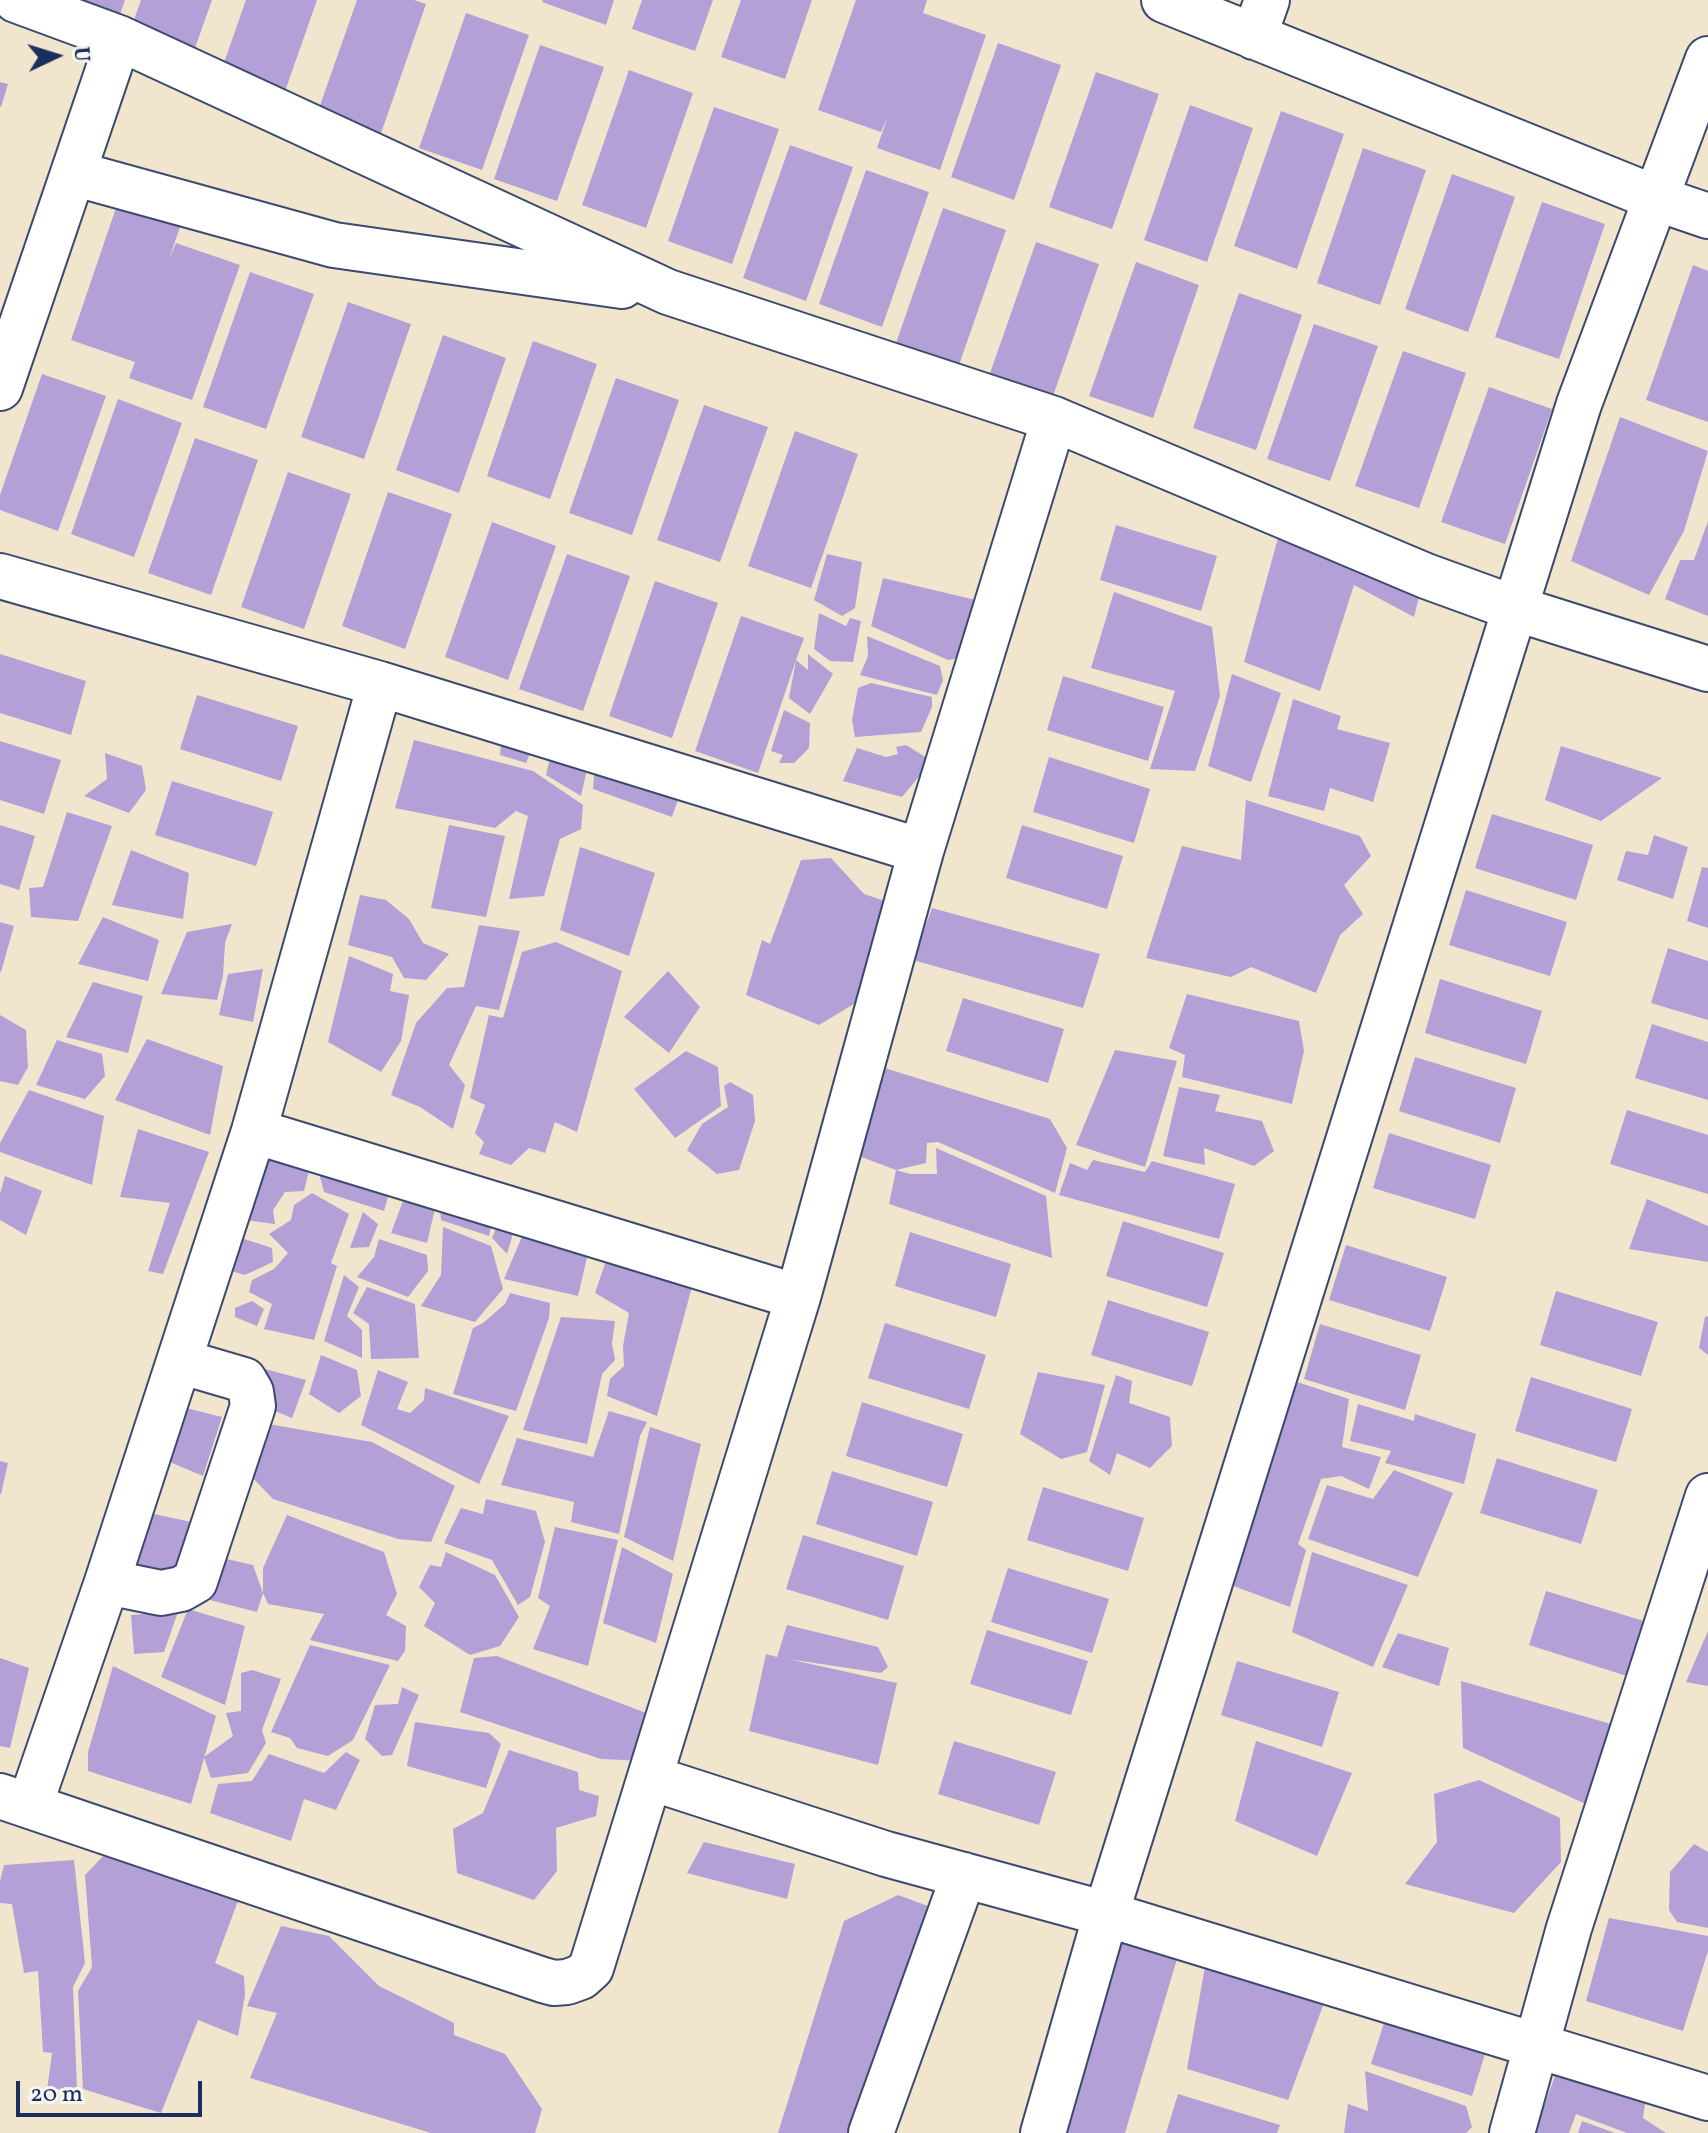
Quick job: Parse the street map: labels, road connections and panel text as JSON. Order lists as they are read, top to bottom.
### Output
{
  "scale_bar": "20 m",
  "north": "right"
}
